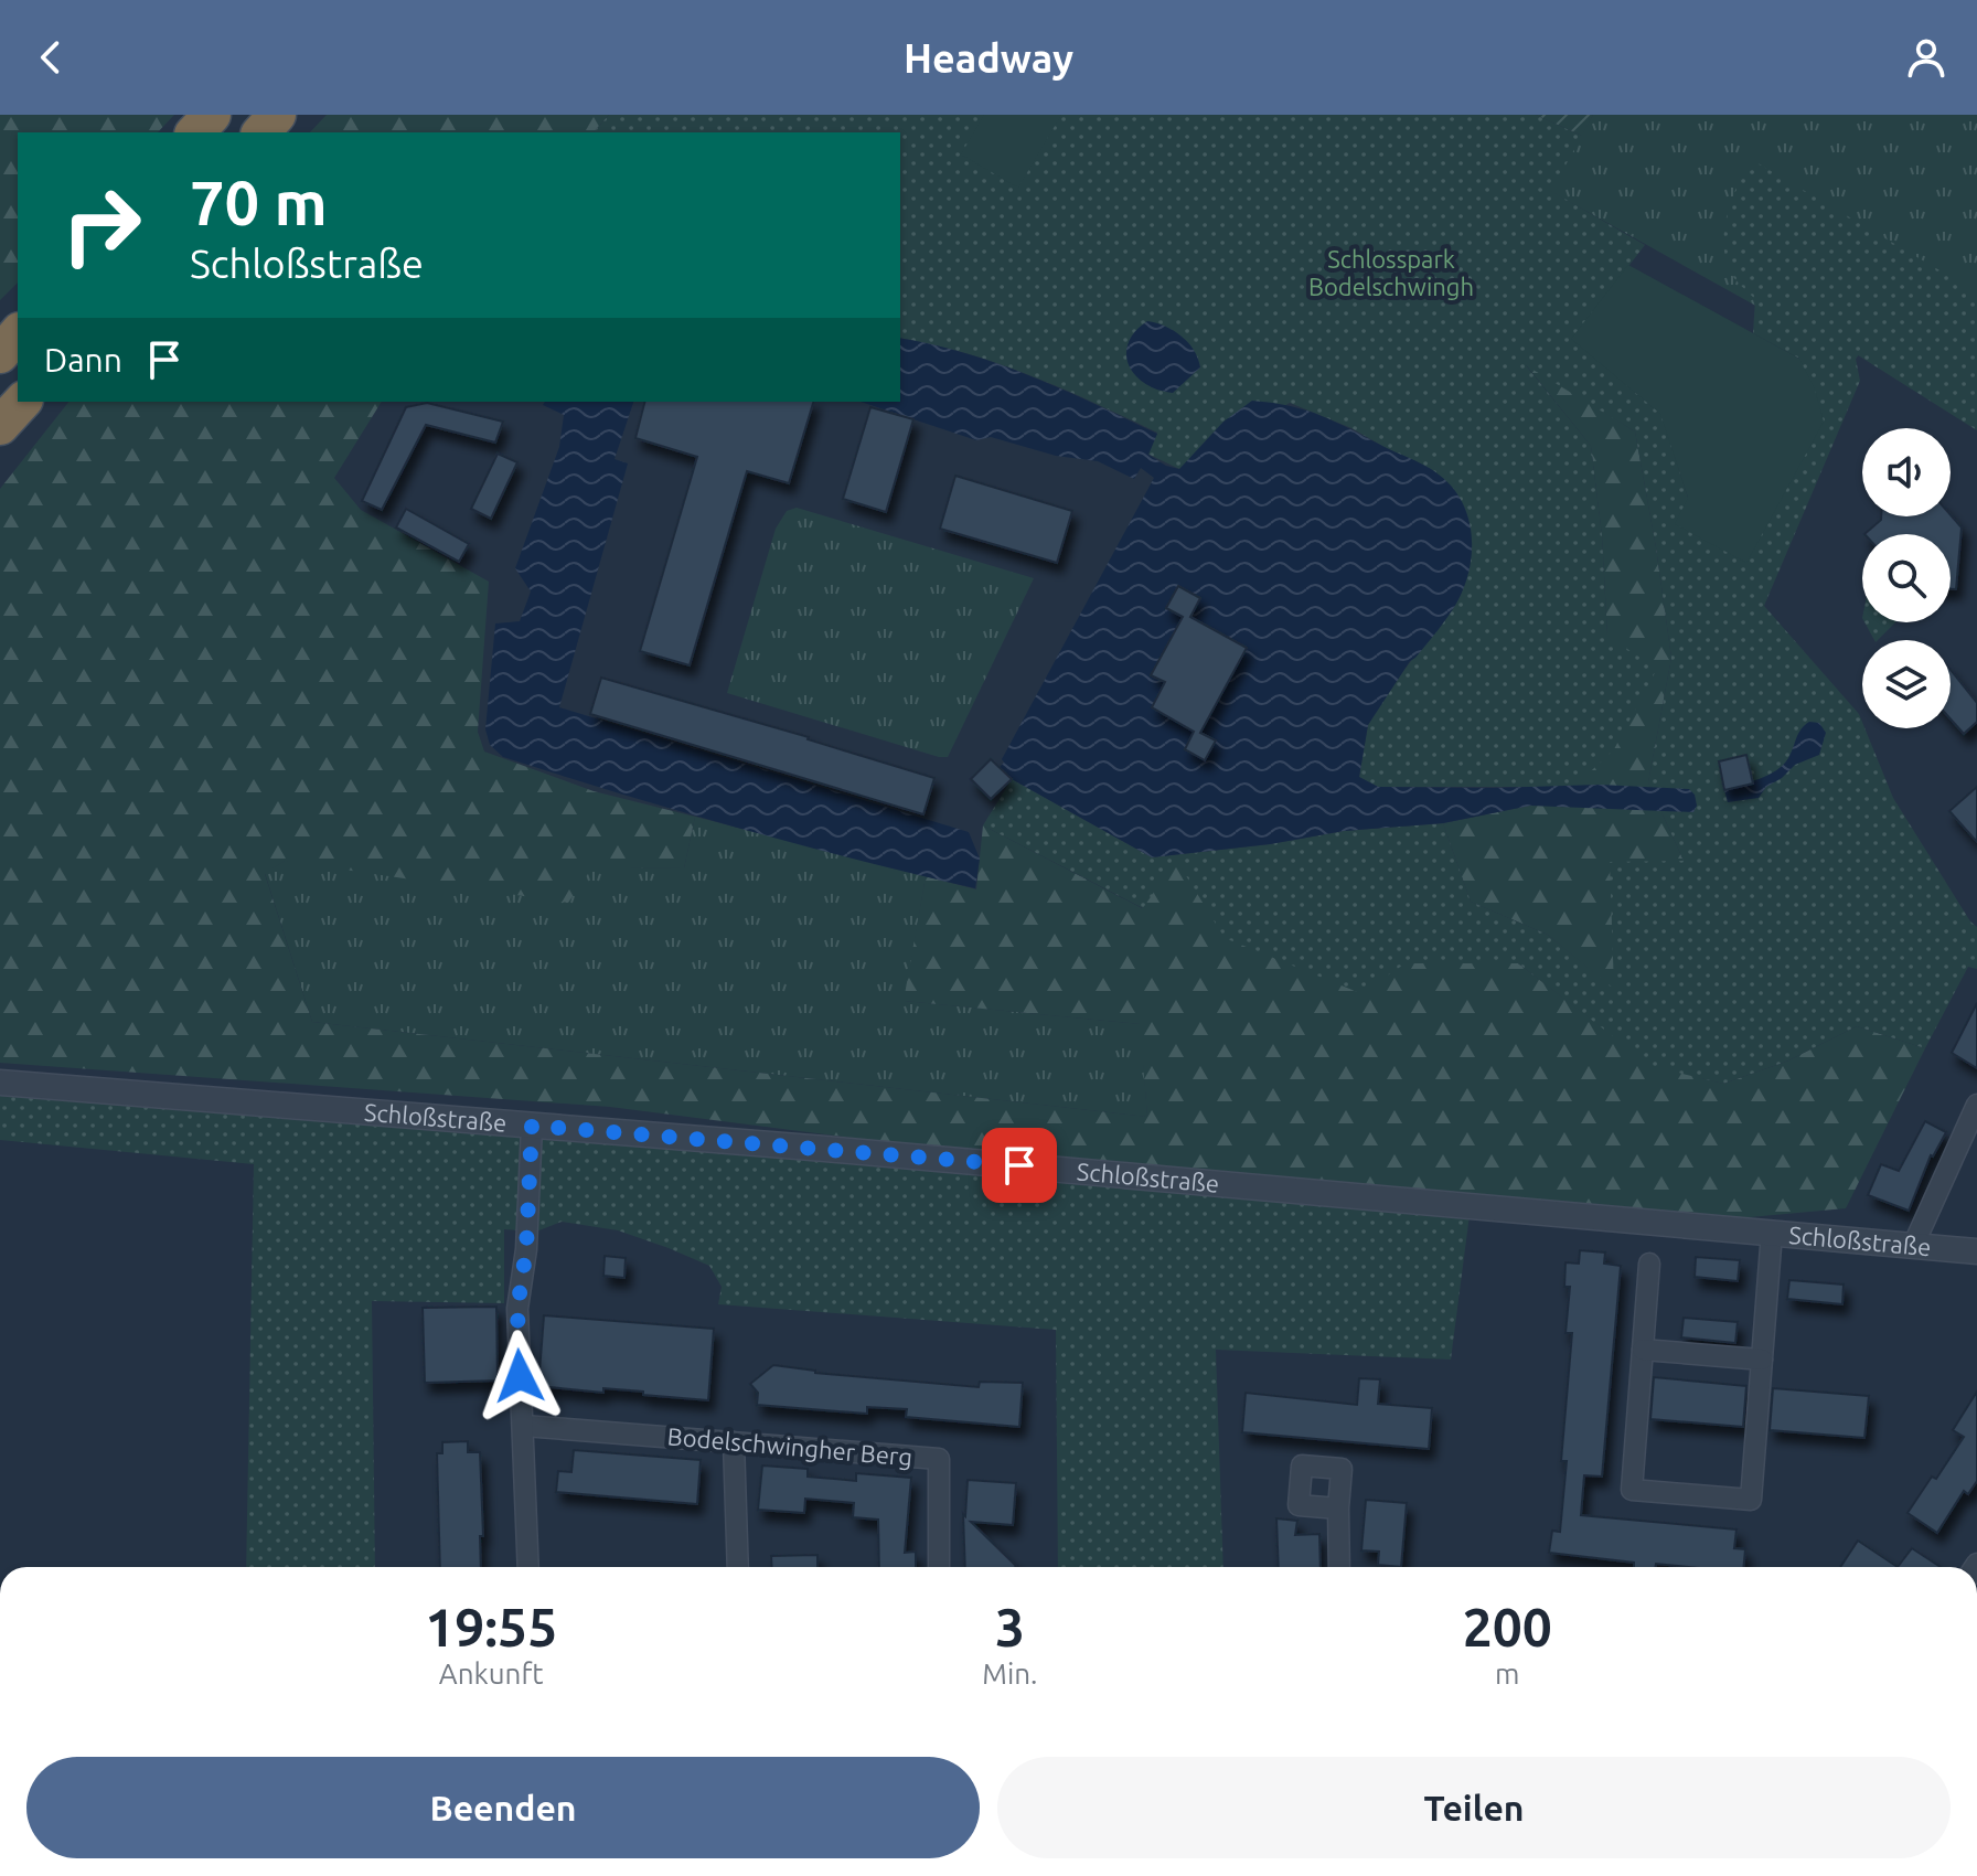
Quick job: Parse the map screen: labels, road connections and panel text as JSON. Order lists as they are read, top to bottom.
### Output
{
  "streets": {
    "street": ["Schloßstraße", "Bodelschwingher Berg"]
  },
  "parks": ["Schlosspark Bodelschwingh"],
  "page": {
    "header": "Headway",
    "turn": ["70 m", "Schloßstraße"],
    "then": "Dann",
    "eta": [
      "19:55",
      "Ankunft",
      "3",
      "Min.",
      "200",
      "m"
    ],
    "buttons": ["Beenden", "Teilen"]
  }
}
